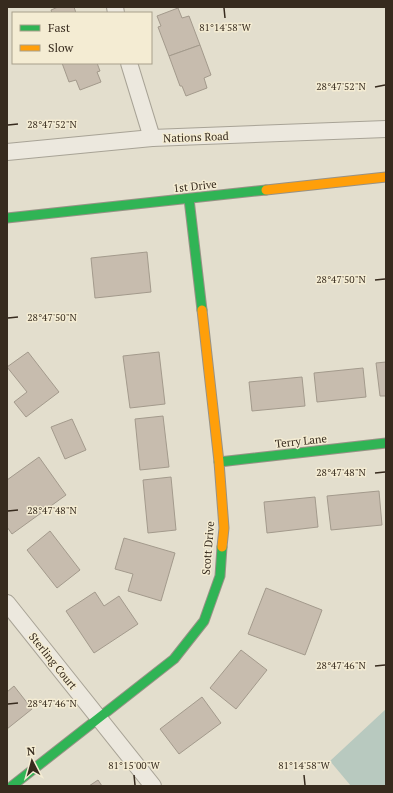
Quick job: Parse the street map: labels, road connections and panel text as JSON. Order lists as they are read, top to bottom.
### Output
{
  "streets": {
    "street": [
      "Nations Road",
      "1st Drive",
      "Terry Lane",
      "Scott Drive",
      "Sterling Court"
    ]
  },
  "crossings": [
    ["1st Drive", "Scott Drive"],
    ["Terry Lane", "Scott Drive"],
    ["Scott Drive", "Sterling Court"]
  ],
  "legend": ["Fast", "Slow"],
  "north": "top",
  "coordinates": [
    "81°14'58\"W",
    "28°47'52\"N",
    "28°47'50\"N",
    "28°47'48\"N",
    "28°47'46\"N",
    "81°15'00\"W"
  ]
}
